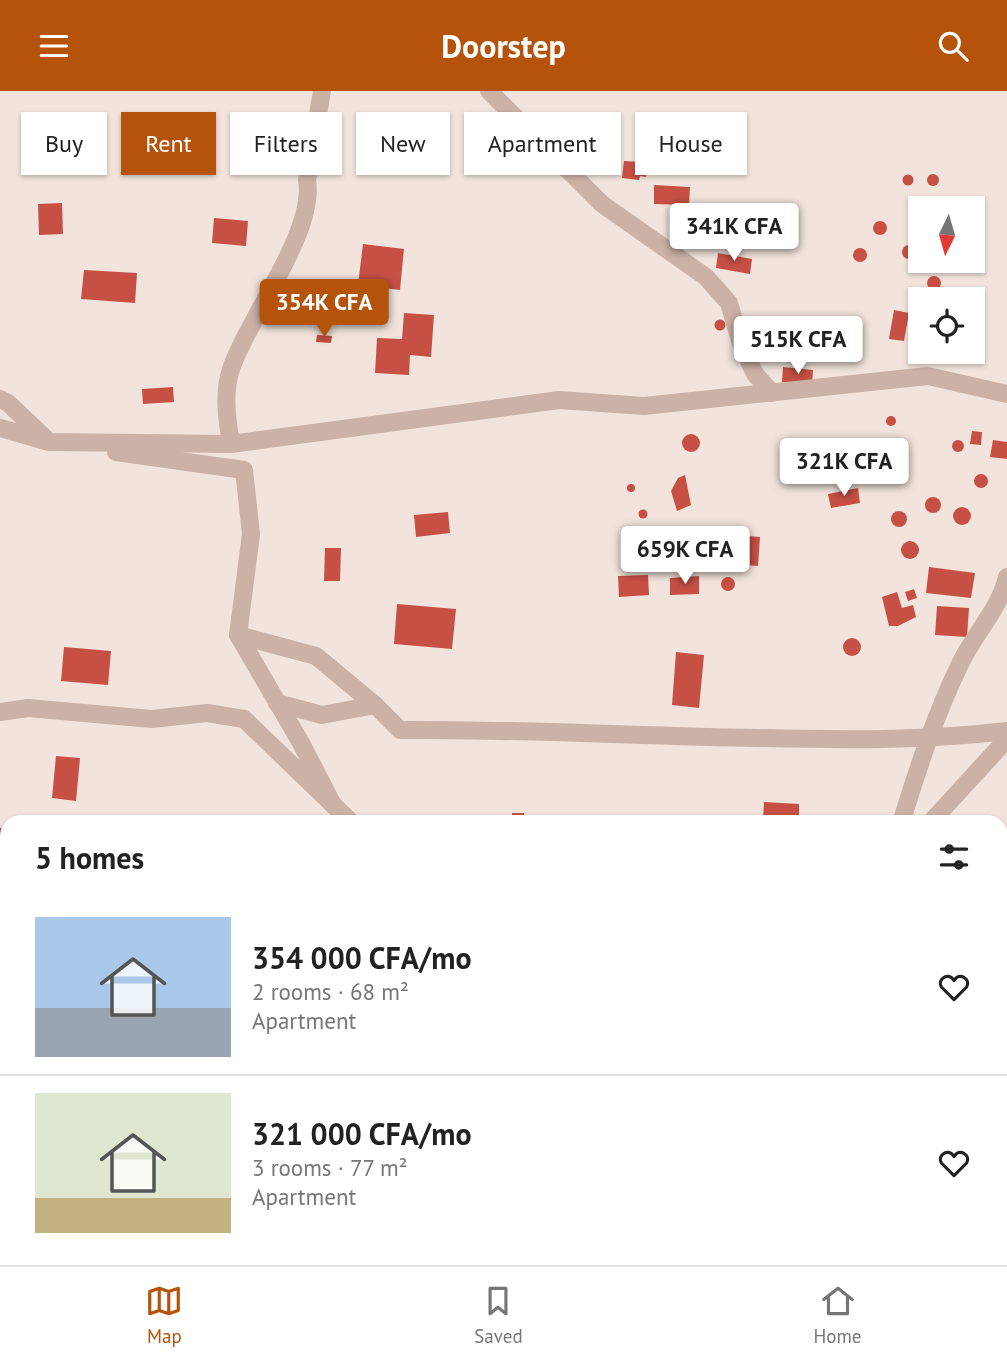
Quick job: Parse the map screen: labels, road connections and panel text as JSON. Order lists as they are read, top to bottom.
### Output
{
  "north": "bottom",
  "page": {
    "header": "Doorstep",
    "chip": [
      "Buy",
      "Rent",
      "Filters",
      "New",
      "Apartment",
      "House"
    ],
    "price": [
      "341K CFA",
      "354K CFA",
      "515K CFA",
      "321K CFA",
      "659K CFA"
    ],
    "heading": "5 homes",
    "list": [
      {
        "name": "354 000 CFA/mo",
        "note": "2 rooms · 68 m² · Apartment"
      },
      {
        "name": "321 000 CFA/mo",
        "note": "3 rooms · 77 m² · Apartment"
      }
    ],
    "tabs": ["Map", "Saved", "Home"]
  }
}
